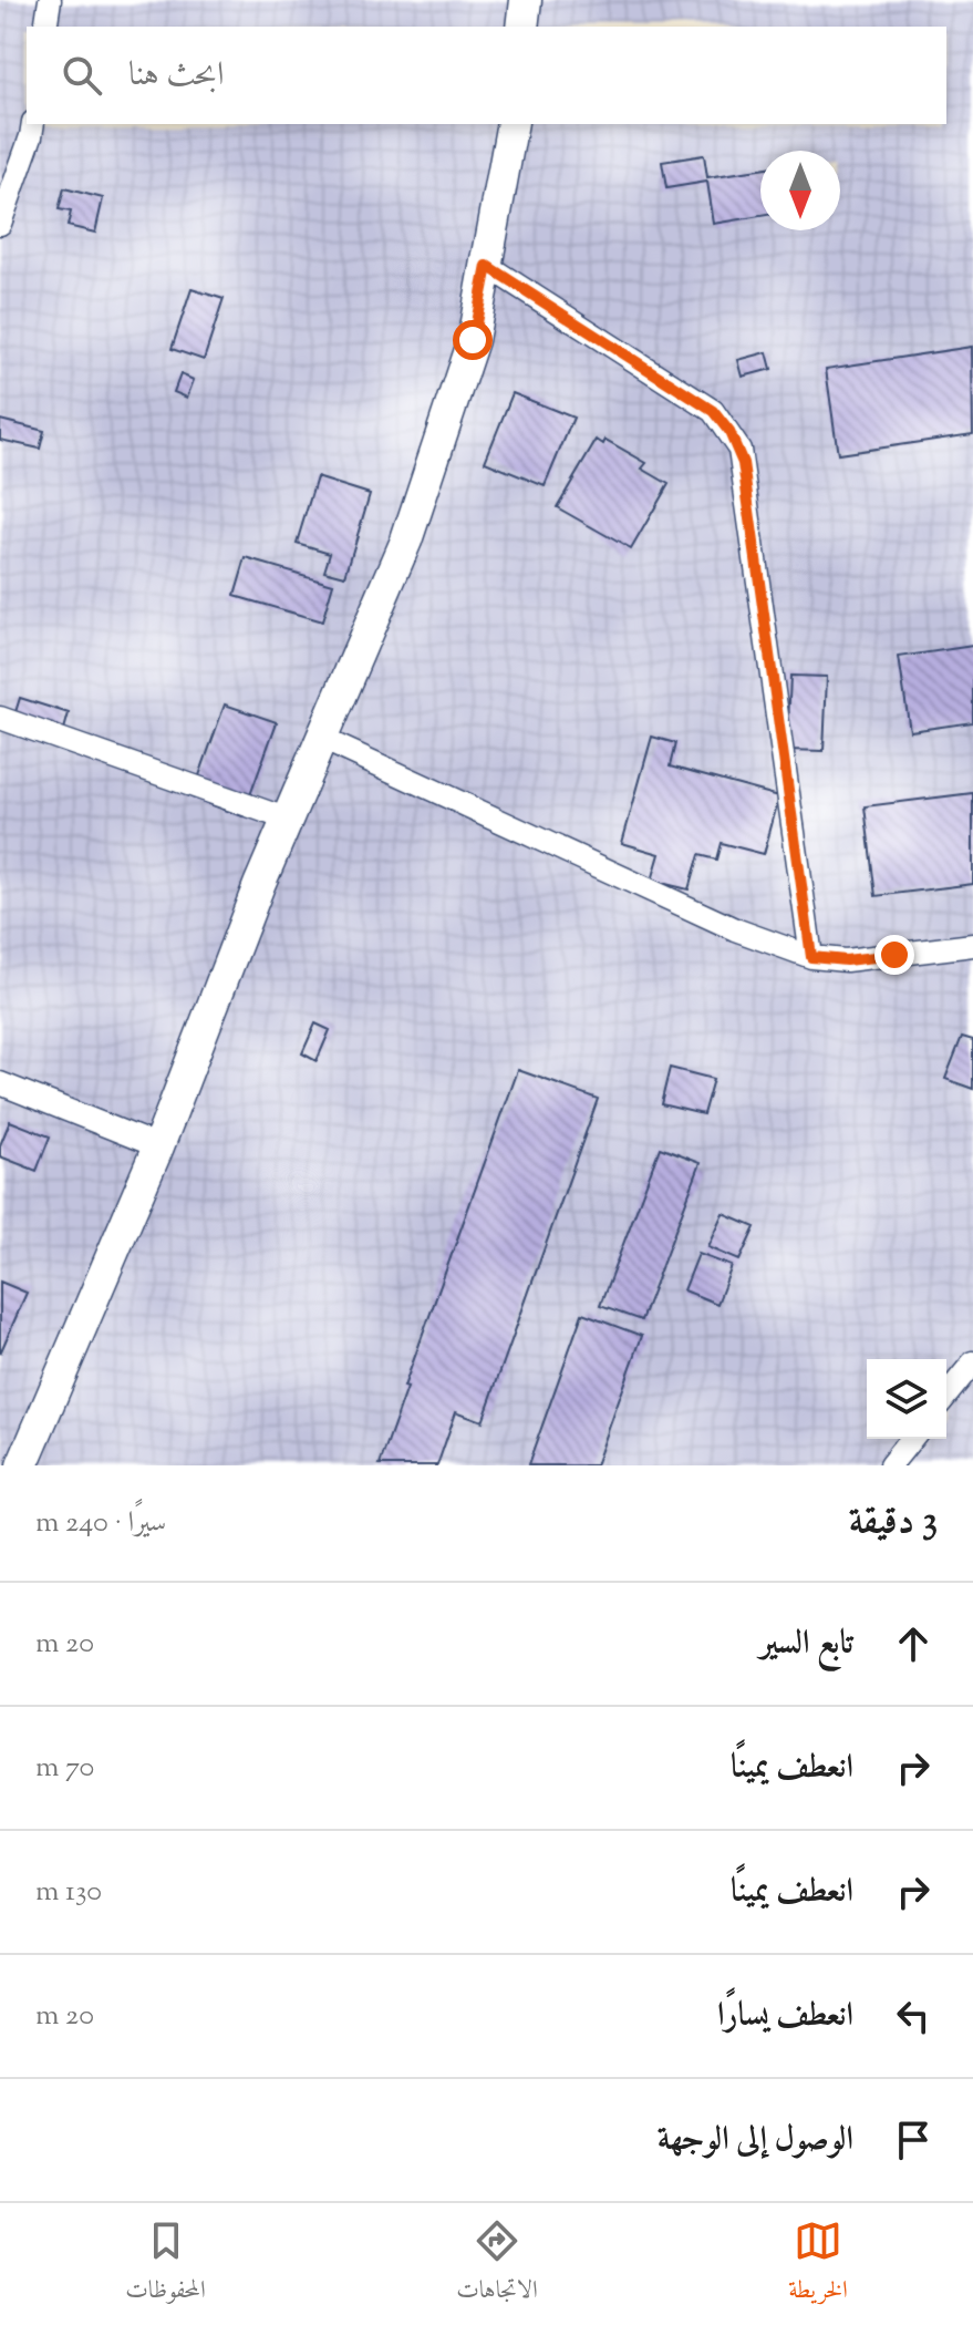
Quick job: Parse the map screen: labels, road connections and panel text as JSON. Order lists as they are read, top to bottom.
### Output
{
  "north": "bottom",
  "page": {
    "search": "ابحث هنا",
    "heading": ["3 دقيقة", "سيرًا · 240 m"],
    "list": [
      ["تابع السير", "20 m"],
      ["انعطف يمينًا", "70 m"],
      ["انعطف يمينًا", "130 m"],
      ["انعطف يسارًا", "20 m"],
      "الوصول إلى الوجهة"
    ],
    "nav": ["الخريطة", "الاتجاهات", "المحفوظات"]
  }
}
